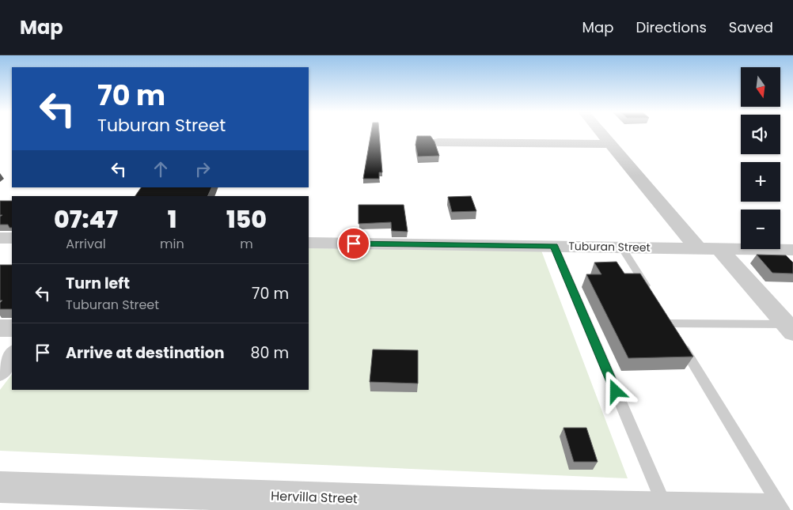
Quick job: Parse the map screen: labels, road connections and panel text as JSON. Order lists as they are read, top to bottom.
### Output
{
  "streets": {
    "street": ["Tuburan Street", "Hervilla Street"]
  },
  "north": "bottom",
  "page": {
    "header": "Map",
    "nav": ["Map", "Directions", "Saved"],
    "map_buttons": ["+", "−"],
    "turn": ["70 m", "Tuburan Street"],
    "eta": [
      "07:47",
      "Arrival",
      "1",
      "min",
      "150",
      "m"
    ],
    "list": [
      {
        "name": "Turn left",
        "note": "Tuburan Street",
        "value": "70 m"
      },
      {
        "name": "Arrive at destination",
        "value": "80 m"
      }
    ]
  }
}
